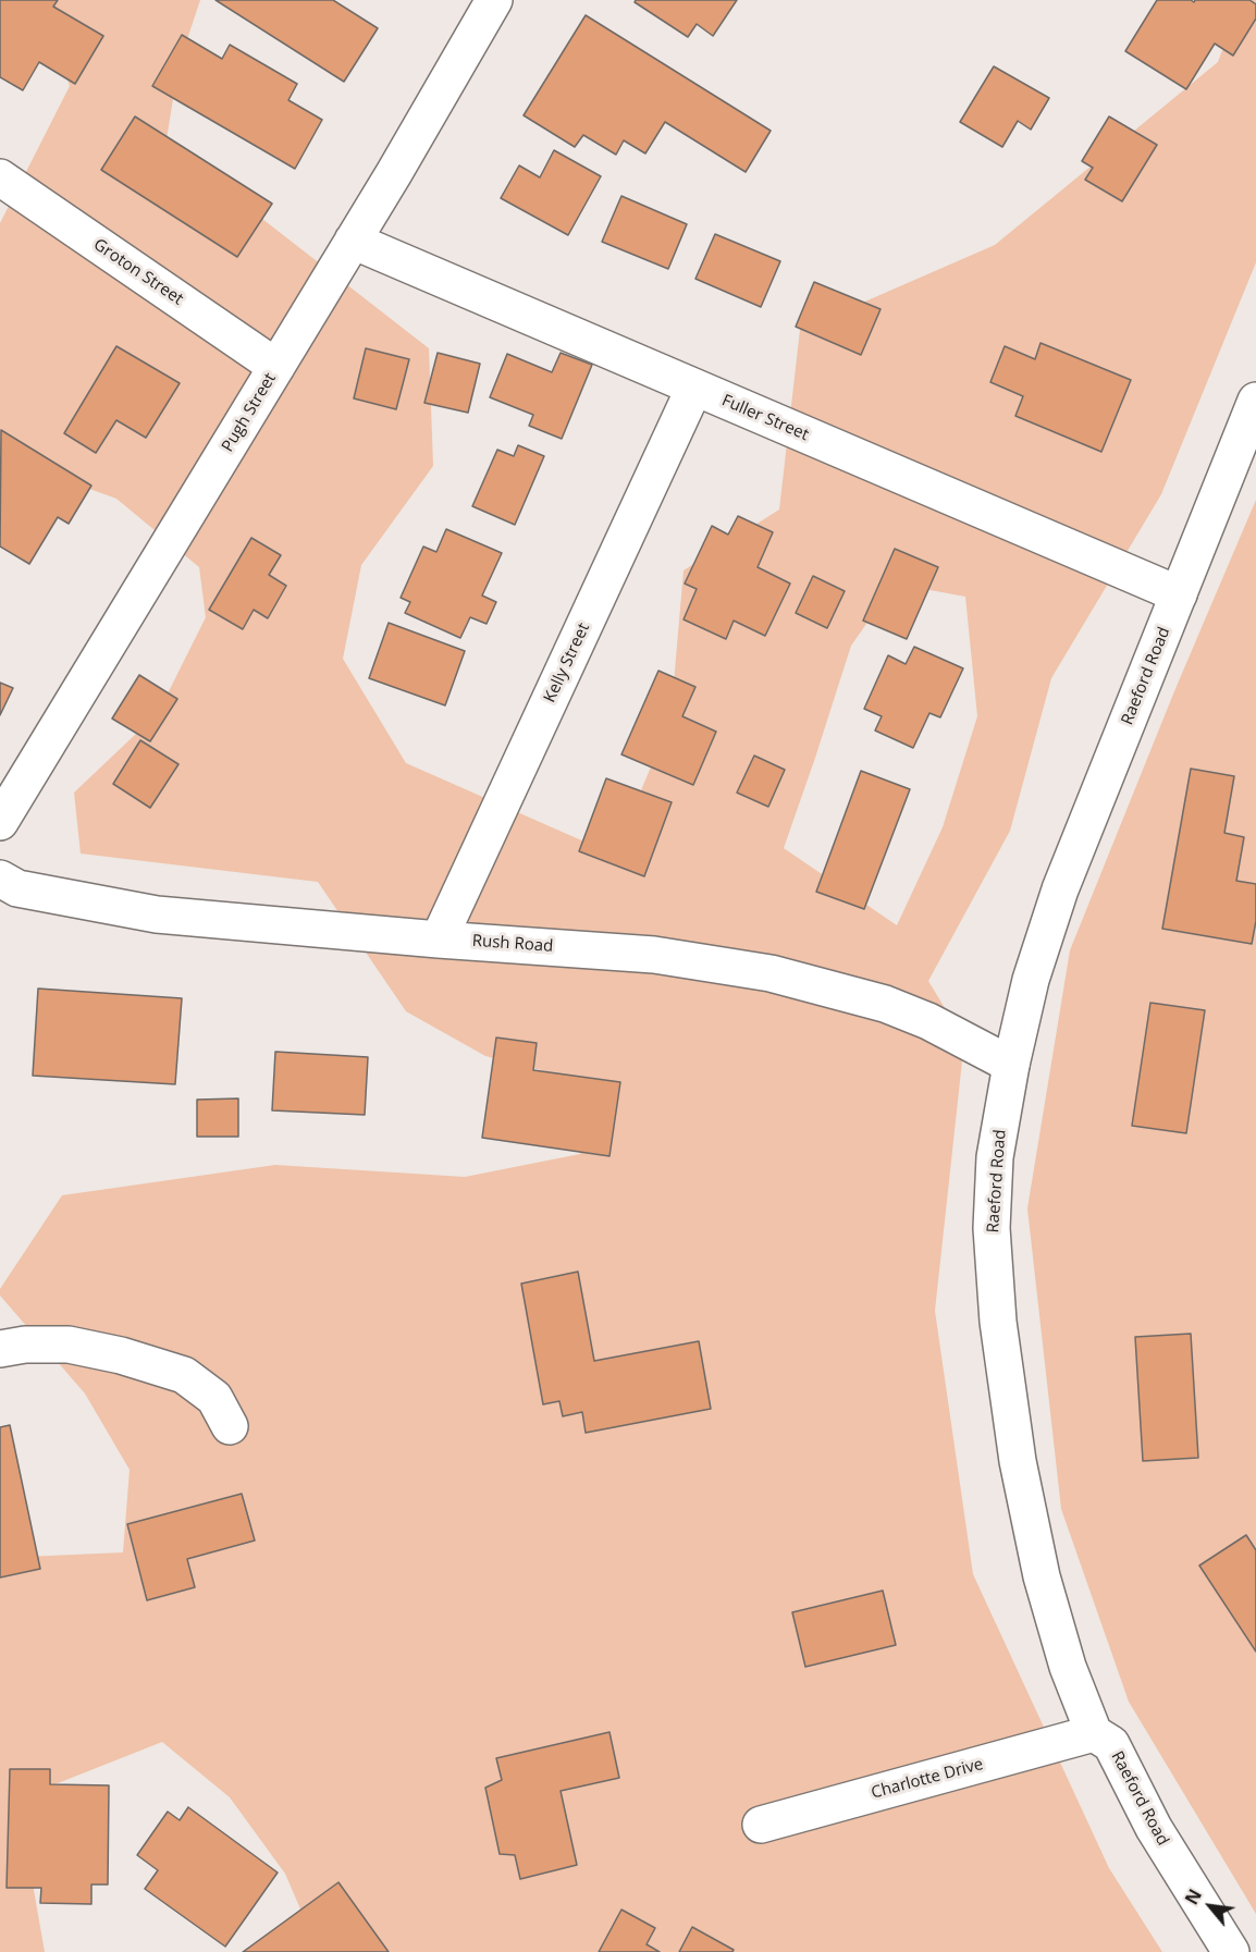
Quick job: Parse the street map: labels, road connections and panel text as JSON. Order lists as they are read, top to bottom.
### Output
{
  "streets": {
    "street": [
      "Groton Street",
      "Pugh Street",
      "Fuller Street",
      "Kelly Street",
      "Raeford Road",
      "Rush Road",
      "Charlotte Drive"
    ]
  },
  "crossings": [
    ["Groton Street", "Pugh Street"],
    ["Pugh Street", "Fuller Street"],
    ["Fuller Street", "Kelly Street"],
    ["Fuller Street", "Raeford Road"],
    ["Kelly Street", "Rush Road"],
    ["Raeford Road", "Rush Road"],
    ["Raeford Road", "Charlotte Drive"]
  ],
  "north": "top left"
}
